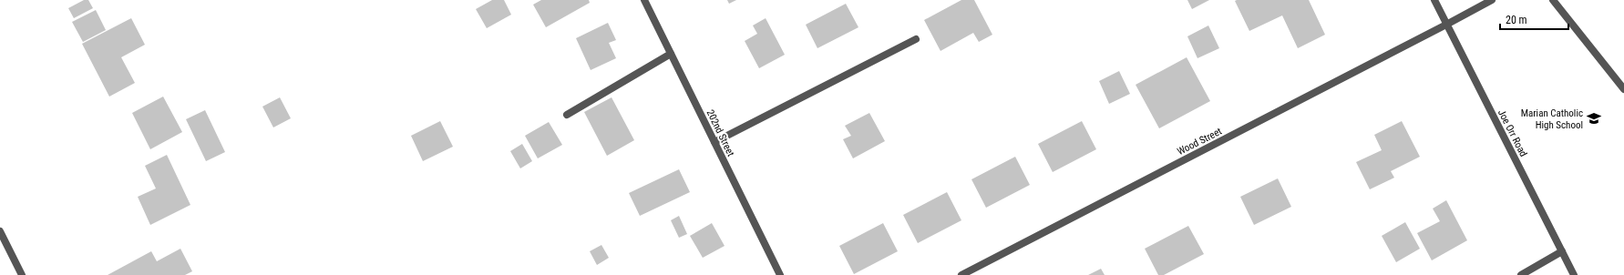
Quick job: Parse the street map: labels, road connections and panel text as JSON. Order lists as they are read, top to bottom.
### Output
{
  "streets": {
    "street": ["202nd Street", "Joe Orr Road", "Wood Street"]
  },
  "crossings": [
    ["Joe Orr Road", "Wood Street"]
  ],
  "places": {
    "school or university": ["Marian Catholic High School"]
  },
  "scale_bar": "20 m"
}
